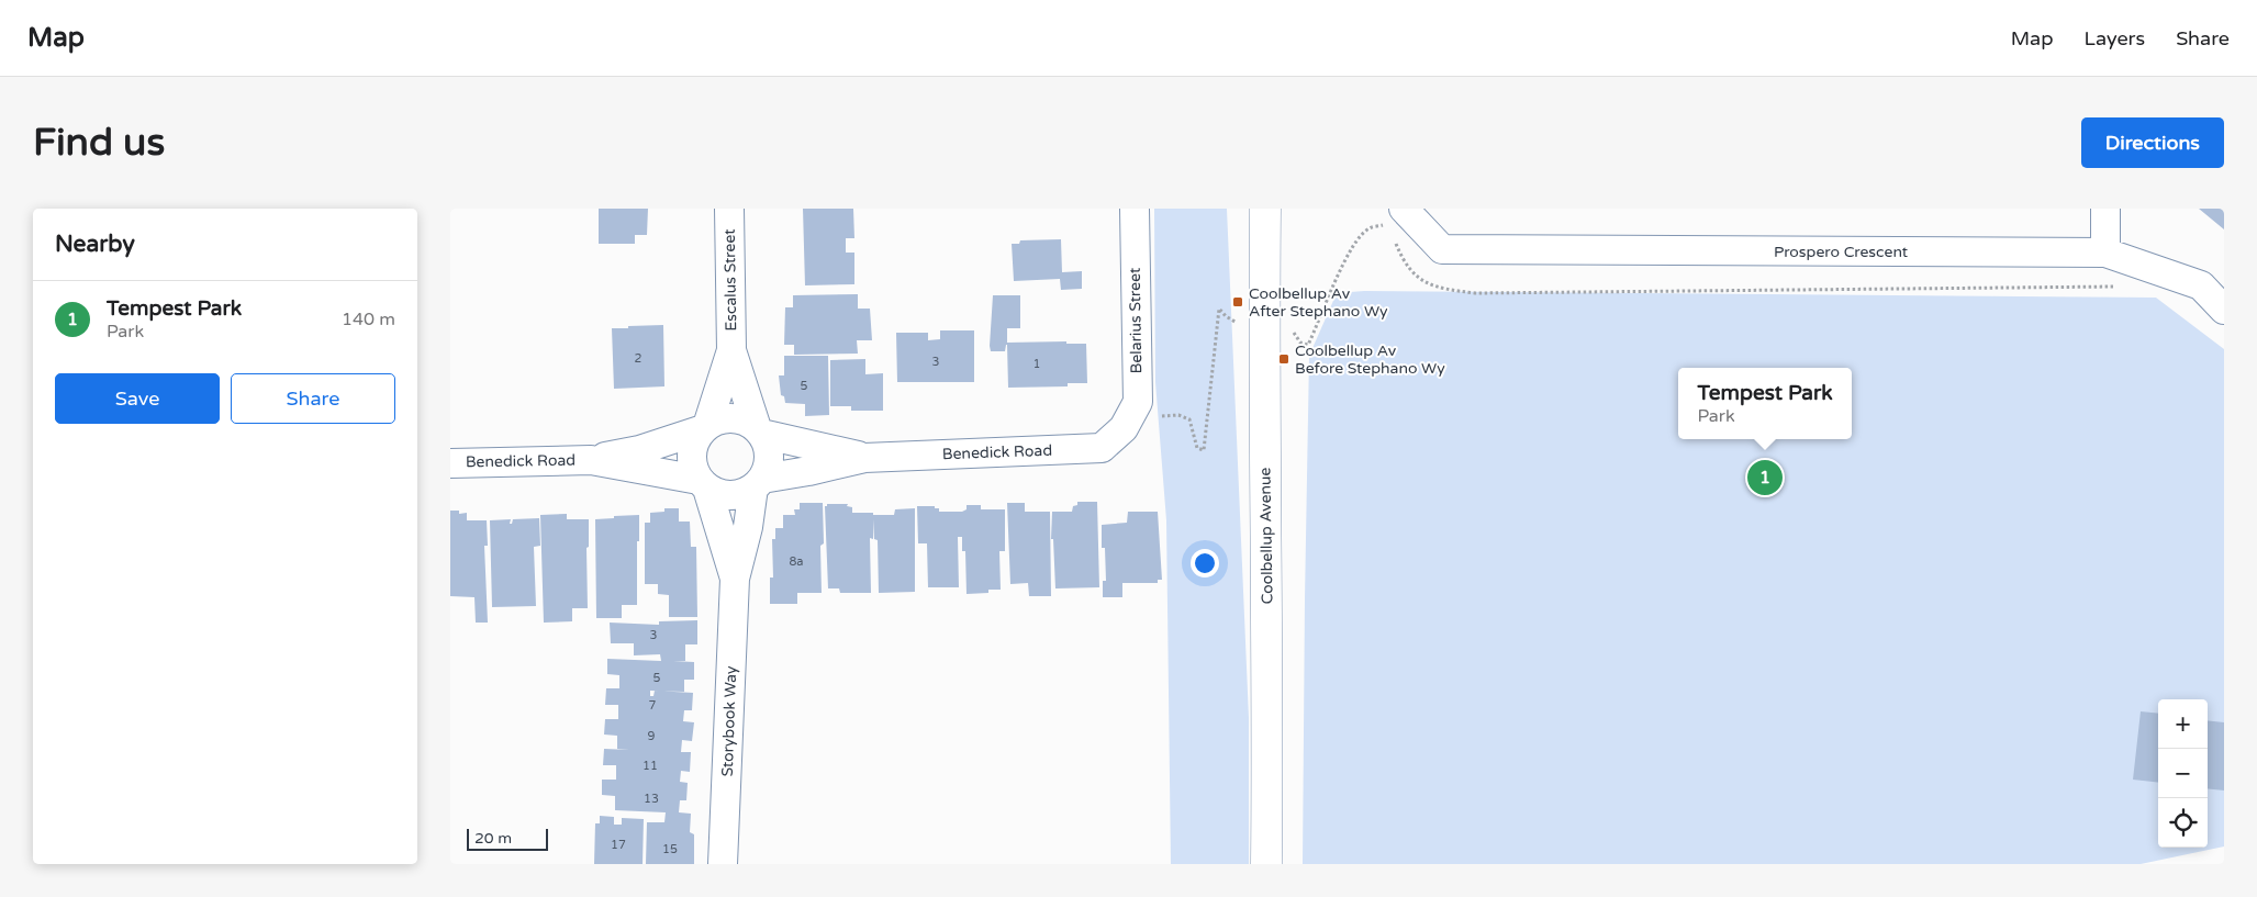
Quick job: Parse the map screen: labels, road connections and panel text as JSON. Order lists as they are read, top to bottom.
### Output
{
  "streets": {
    "street": [
      "Prospero Crescent",
      "Escalus Street",
      "Belarius Street",
      "Benedick Road",
      "Coolbellup Avenue",
      "Storybook Way"
    ]
  },
  "crossings": [
    ["Belarius Street", "Benedick Road"]
  ],
  "places": {
    "transit": ["Coolbellup Av After Stephano Wy", "Coolbellup Av Before Stephano Wy"]
  },
  "house_numbers": [
    "2",
    "3",
    "1",
    "5",
    "8a",
    "3",
    "5",
    "7",
    "9",
    "11",
    "13",
    "17",
    "15"
  ],
  "scale_bar": "20 m",
  "page": {
    "header": "Map",
    "nav": ["Map", "Layers", "Share"],
    "buttons": [
      "Directions",
      ["Save", "Share"]
    ],
    "title": "Find us",
    "heading": "Nearby",
    "list": [
      {
        "mark": "1",
        "name": "Tempest Park",
        "note": "Park",
        "value": "140 m"
      }
    ],
    "popup": ["Tempest Park", "Park"],
    "pins": "1",
    "map_buttons": ["+", "−"],
    "scale": "20 m"
  }
}
